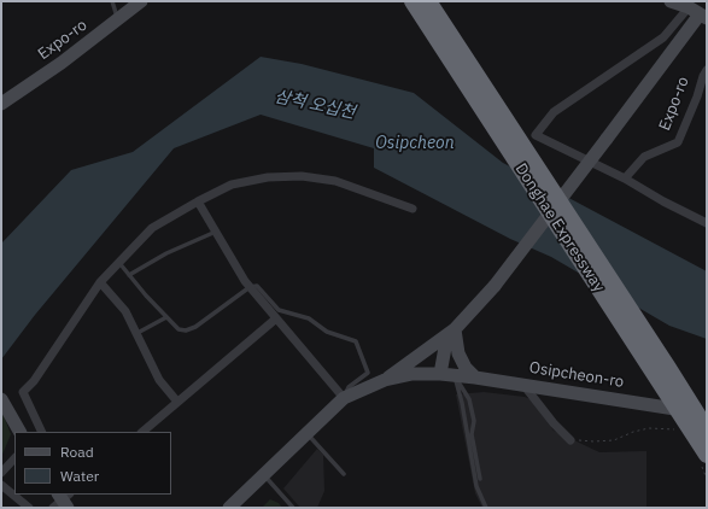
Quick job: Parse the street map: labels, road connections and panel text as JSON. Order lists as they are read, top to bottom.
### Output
{
  "streets": {
    "highway": ["Donghae Expressway"],
    "street": ["Expo-ro", "Osipcheon-ro"]
  },
  "water": ["삼척 오십천", "Osipcheon"],
  "legend": ["Road", "Water"]
}
